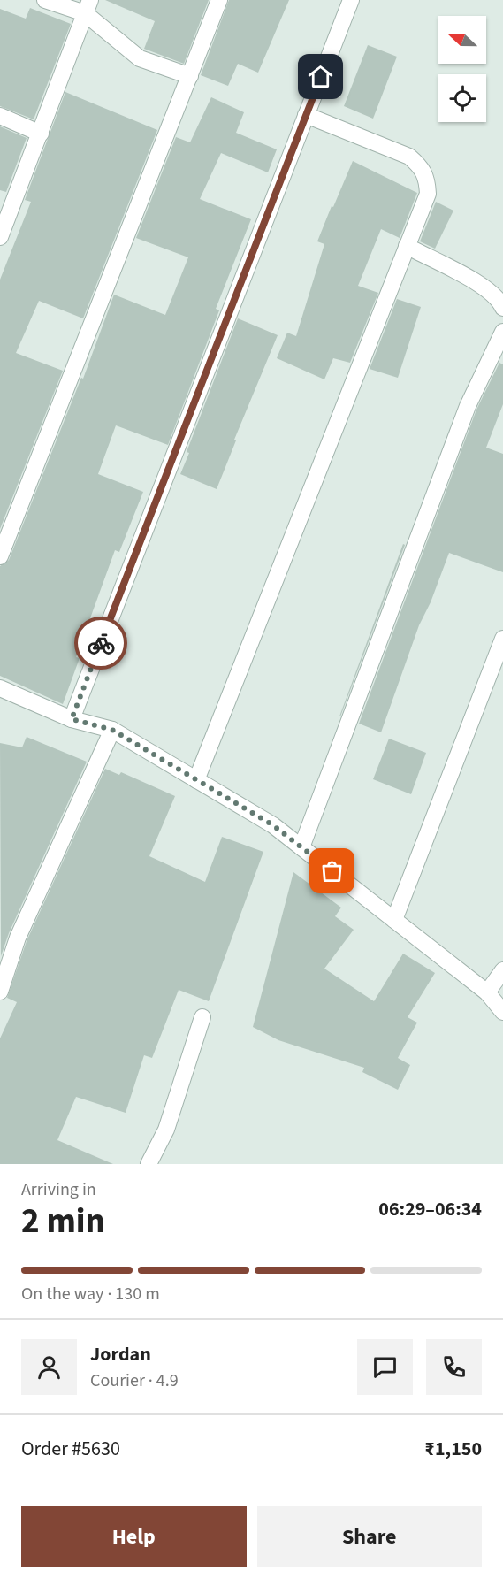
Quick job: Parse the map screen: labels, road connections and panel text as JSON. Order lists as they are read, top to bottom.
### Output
{
  "north": "left",
  "page": {
    "heading": ["2 min", "Arriving in", "06:29–06:34"],
    "panel": [
      "Jordan",
      "Courier · 4.9",
      "Order #5630",
      "₹1,150"
    ],
    "bar": "On the way · 130 m",
    "buttons": ["Help", "Share"]
  }
}
